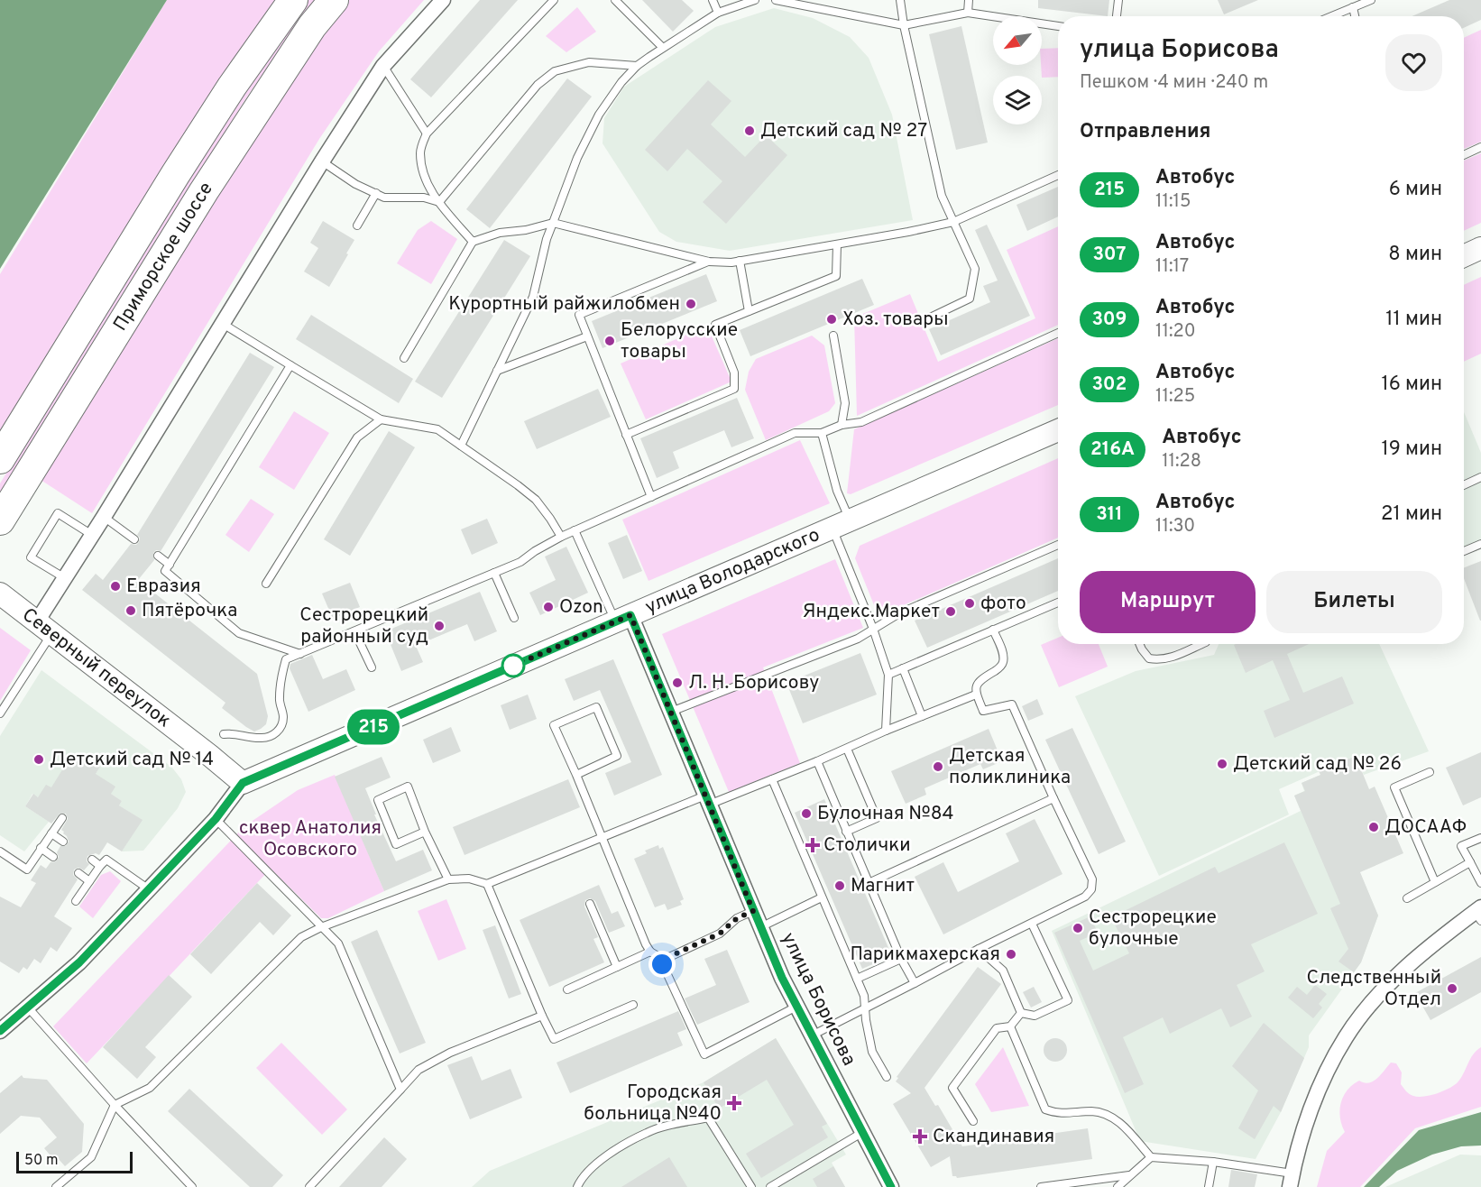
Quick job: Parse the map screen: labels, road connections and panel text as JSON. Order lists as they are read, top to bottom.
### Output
{
  "streets": {
    "highway": ["Приморское шоссе"],
    "main road": ["улица Володарского", "Северный переулок"],
    "street": ["улица Борисова"]
  },
  "crossings": [
    ["улица Володарского", "Северный переулок"],
    ["улица Володарского", "улица Борисова"]
  ],
  "parks": ["сквер Анатолия Осовского"],
  "places": {
    "other": [
      "Детский сад № 27",
      "Курортный райжилобмен",
      "Хоз. товары",
      "Белорусские товары",
      "Евразия",
      "фото",
      "Ozon",
      "Пятёрочка",
      "Яндекс.Маркет",
      "Сестрорецкий районный суд",
      "Л. Н. Борисову",
      "Детский сад № 14",
      "Детский сад № 26",
      "Детская поликлиника",
      "Булочная №84",
      "ДОСААФ",
      "Магнит",
      "Сестрорецкие булочные",
      "Парикмахерская",
      "Следственный Отдел"
    ],
    "health": ["Столички", "Городская больница №40", "Скандинавия"]
  },
  "lines": ["bus line 215"],
  "scale_bar": "50 m",
  "north": "bottom left",
  "page": {
    "on_map": "215",
    "heading": [
      ["улица Борисова", "Пешком · 4 мин · 240 m"],
      "Отправления"
    ],
    "list": [
      {
        "mark": "215",
        "name": "Автобус",
        "note": "11:15",
        "value": "6 мин"
      },
      {
        "mark": "307",
        "name": "Автобус",
        "note": "11:17",
        "value": "8 мин"
      },
      {
        "mark": "309",
        "name": "Автобус",
        "note": "11:20",
        "value": "11 мин"
      },
      {
        "mark": "302",
        "name": "Автобус",
        "note": "11:25",
        "value": "16 мин"
      },
      {
        "mark": "216А",
        "name": "Автобус",
        "note": "11:28",
        "value": "19 мин"
      },
      {
        "mark": "311",
        "name": "Автобус",
        "note": "11:30",
        "value": "21 мин"
      }
    ],
    "buttons": ["Маршрут", "Билеты"],
    "scale": "50 m"
  }
}
